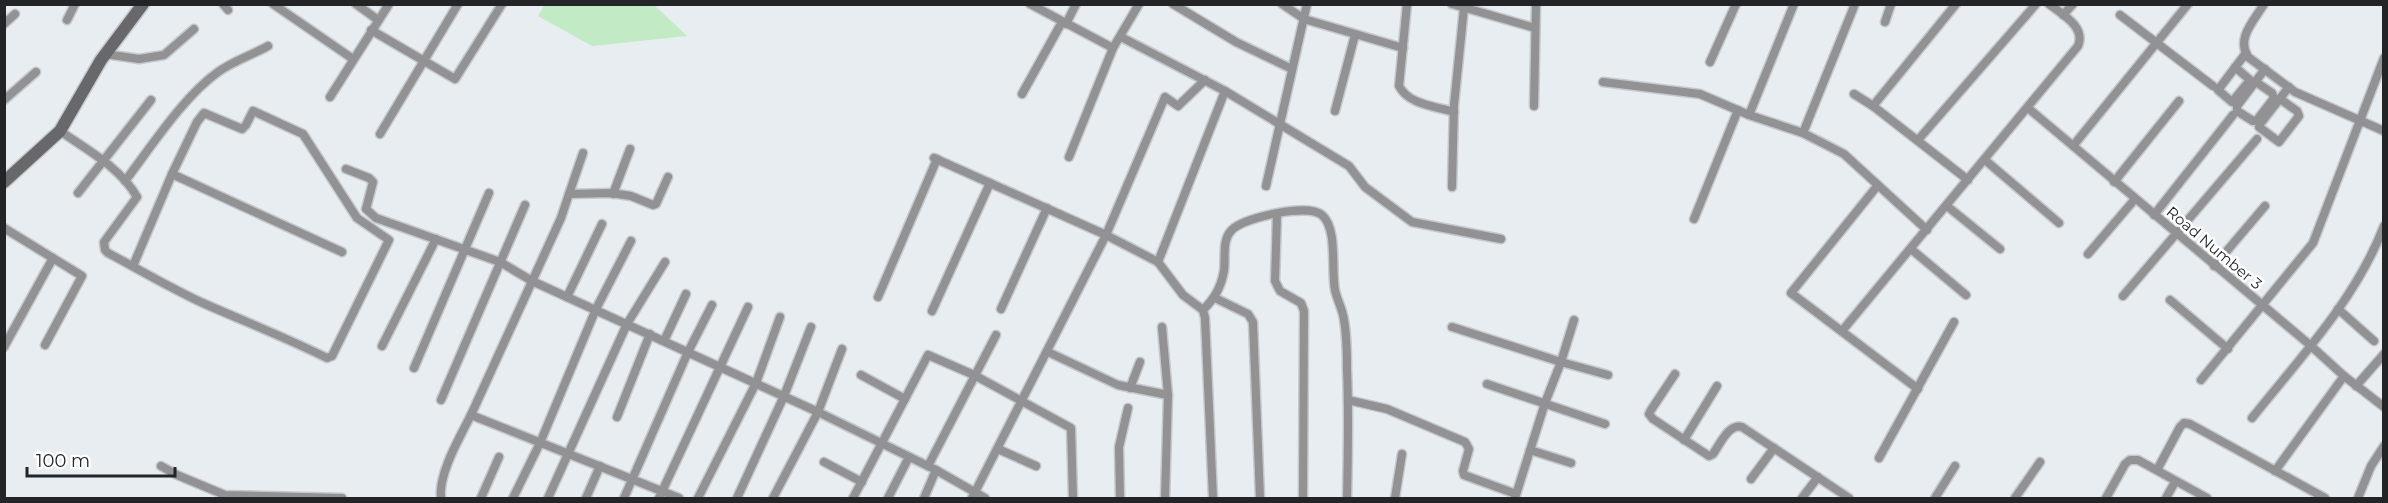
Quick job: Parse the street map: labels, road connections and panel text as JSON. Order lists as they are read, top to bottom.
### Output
{
  "streets": {
    "street": ["Road Number 3"]
  },
  "scale_bar": "100 m"
}
